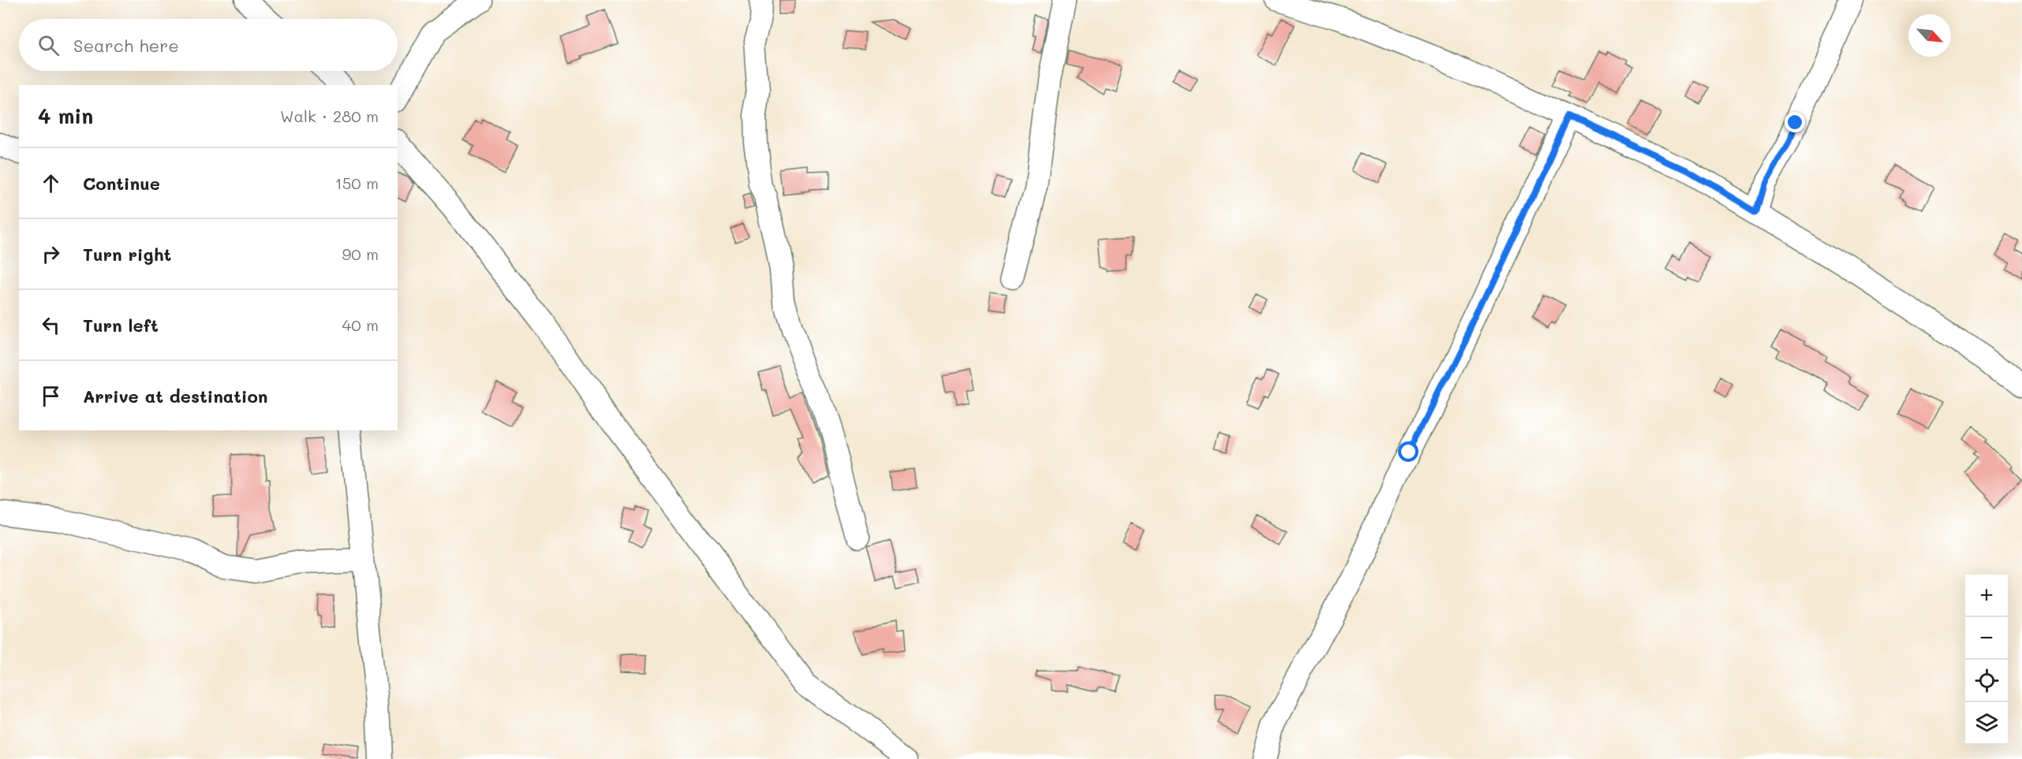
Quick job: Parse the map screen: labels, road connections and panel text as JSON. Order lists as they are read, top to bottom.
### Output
{
  "north": "bottom right",
  "page": {
    "search": "Search here",
    "heading": ["4 min", "Walk · 280 m"],
    "list": [
      ["Continue", "150 m"],
      ["Turn right", "90 m"],
      ["Turn left", "40 m"],
      "Arrive at destination"
    ],
    "map_buttons": ["+", "−"]
  }
}
